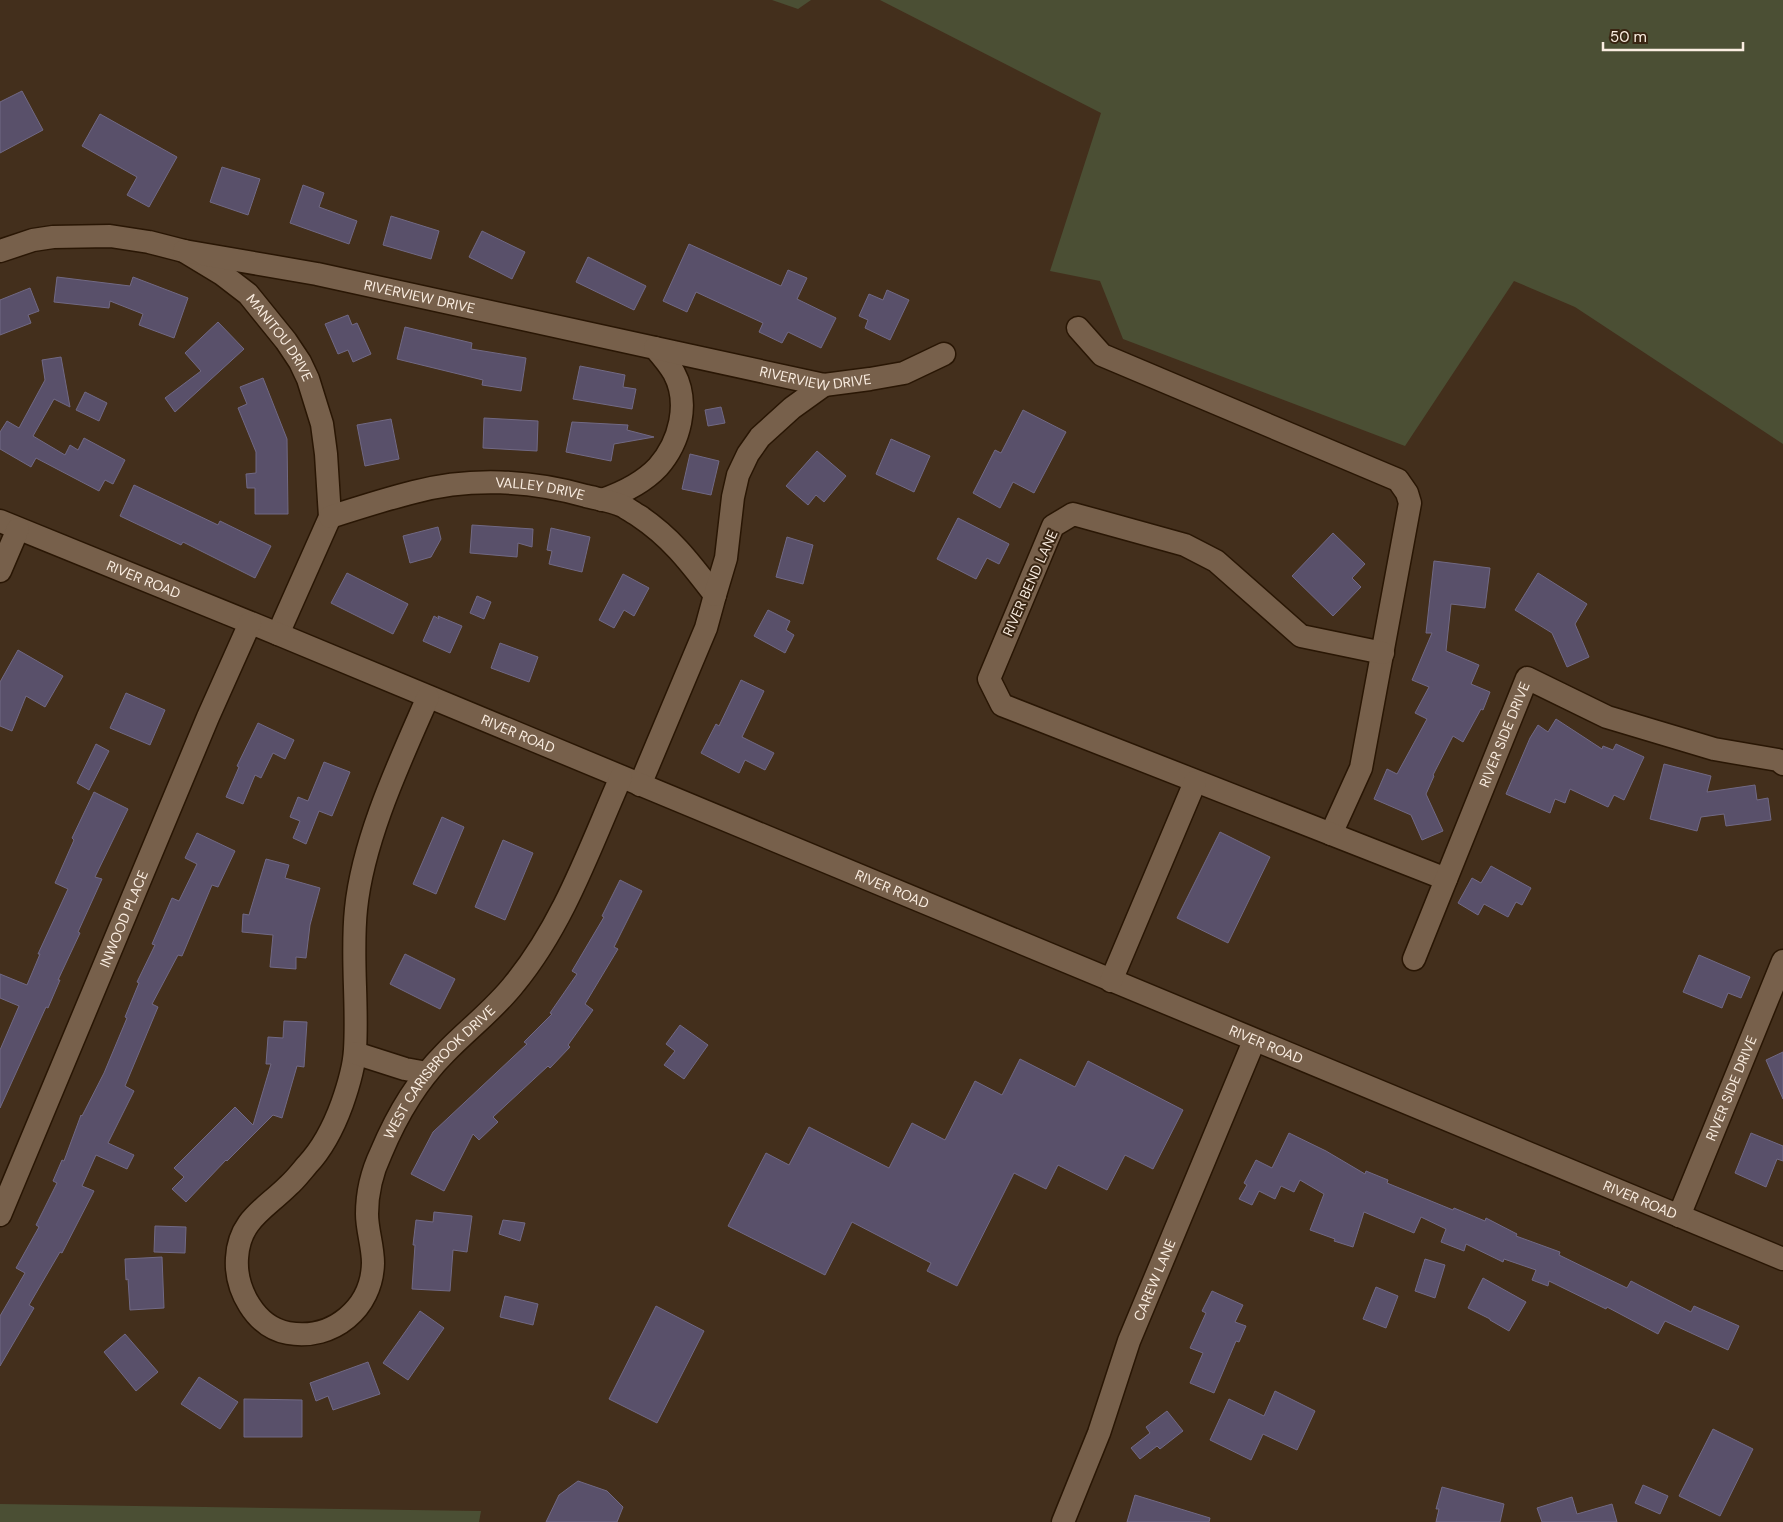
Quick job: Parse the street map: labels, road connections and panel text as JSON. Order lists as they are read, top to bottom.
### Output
{
  "streets": {
    "street": [
      "RIVERVIEW DRIVE",
      "MANITOU DRIVE",
      "VALLEY DRIVE",
      "RIVER ROAD",
      "RIVER BEND LANE",
      "RIVER SIDE DRIVE",
      "INWOOD PLACE",
      "WEST CARISBROOK DRIVE",
      "CAREW LANE"
    ]
  },
  "crossings": [
    ["RIVERVIEW DRIVE", "MANITOU DRIVE"],
    ["MANITOU DRIVE", "VALLEY DRIVE"],
    ["MANITOU DRIVE", "RIVER ROAD"],
    ["RIVER ROAD", "RIVER SIDE DRIVE"],
    ["RIVER ROAD", "INWOOD PLACE"],
    ["RIVER ROAD", "WEST CARISBROOK DRIVE"],
    ["RIVER ROAD", "CAREW LANE"],
    ["RIVER BEND LANE", "RIVER SIDE DRIVE"]
  ],
  "scale_bar": "50 m"
}
